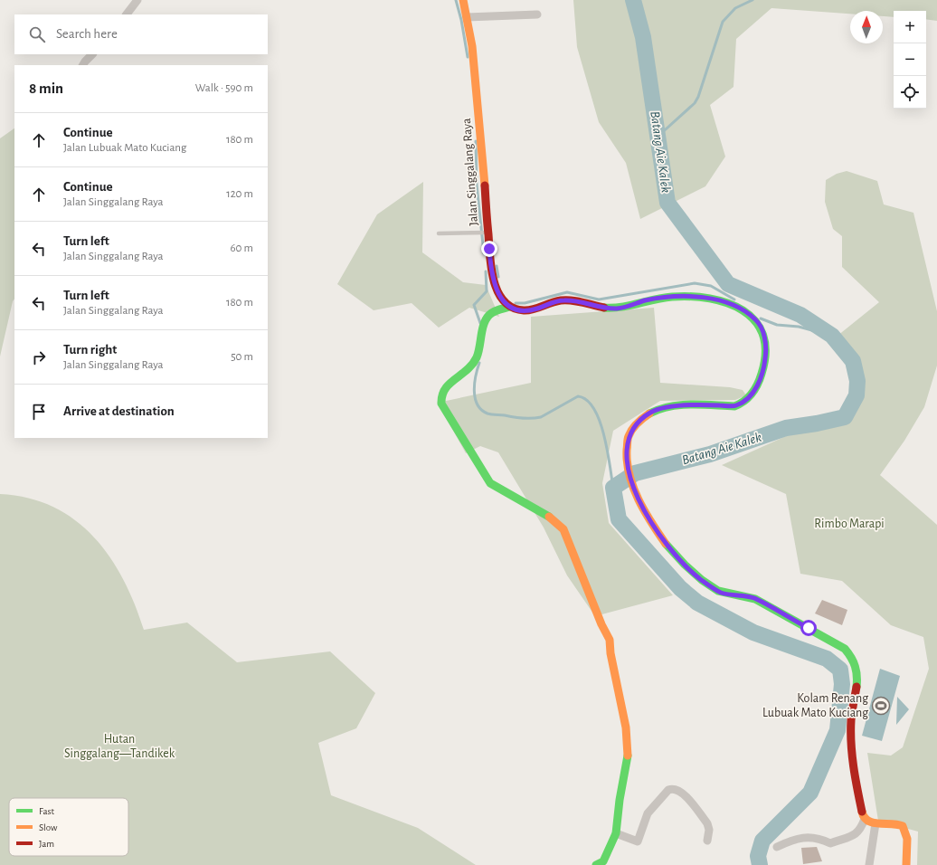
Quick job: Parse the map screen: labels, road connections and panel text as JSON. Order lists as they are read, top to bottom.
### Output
{
  "streets": {
    "street": ["Jalan Singgalang Raya"]
  },
  "water": ["Batang Aie Kalek"],
  "parks": ["Rimbo Marapi", "Hutan Singgalang—Tandikek"],
  "places": {
    "sports": ["Kolam Renang Lubuak Mato Kuciang"]
  },
  "legend": ["Fast", "Slow", "Jam"],
  "north": "top",
  "page": {
    "map_buttons": ["+", "−"],
    "search": "Search here",
    "heading": ["8 min", "Walk · 590 m"],
    "list": [
      ["Continue", "Jalan Lubuak Mato Kuciang", "180 m"],
      ["Continue", "Jalan Singgalang Raya", "120 m"],
      ["Turn left", "Jalan Singgalang Raya", "60 m"],
      ["Turn left", "Jalan Singgalang Raya", "180 m"],
      ["Turn right", "Jalan Singgalang Raya", "50 m"],
      "Arrive at destination"
    ]
  }
}
